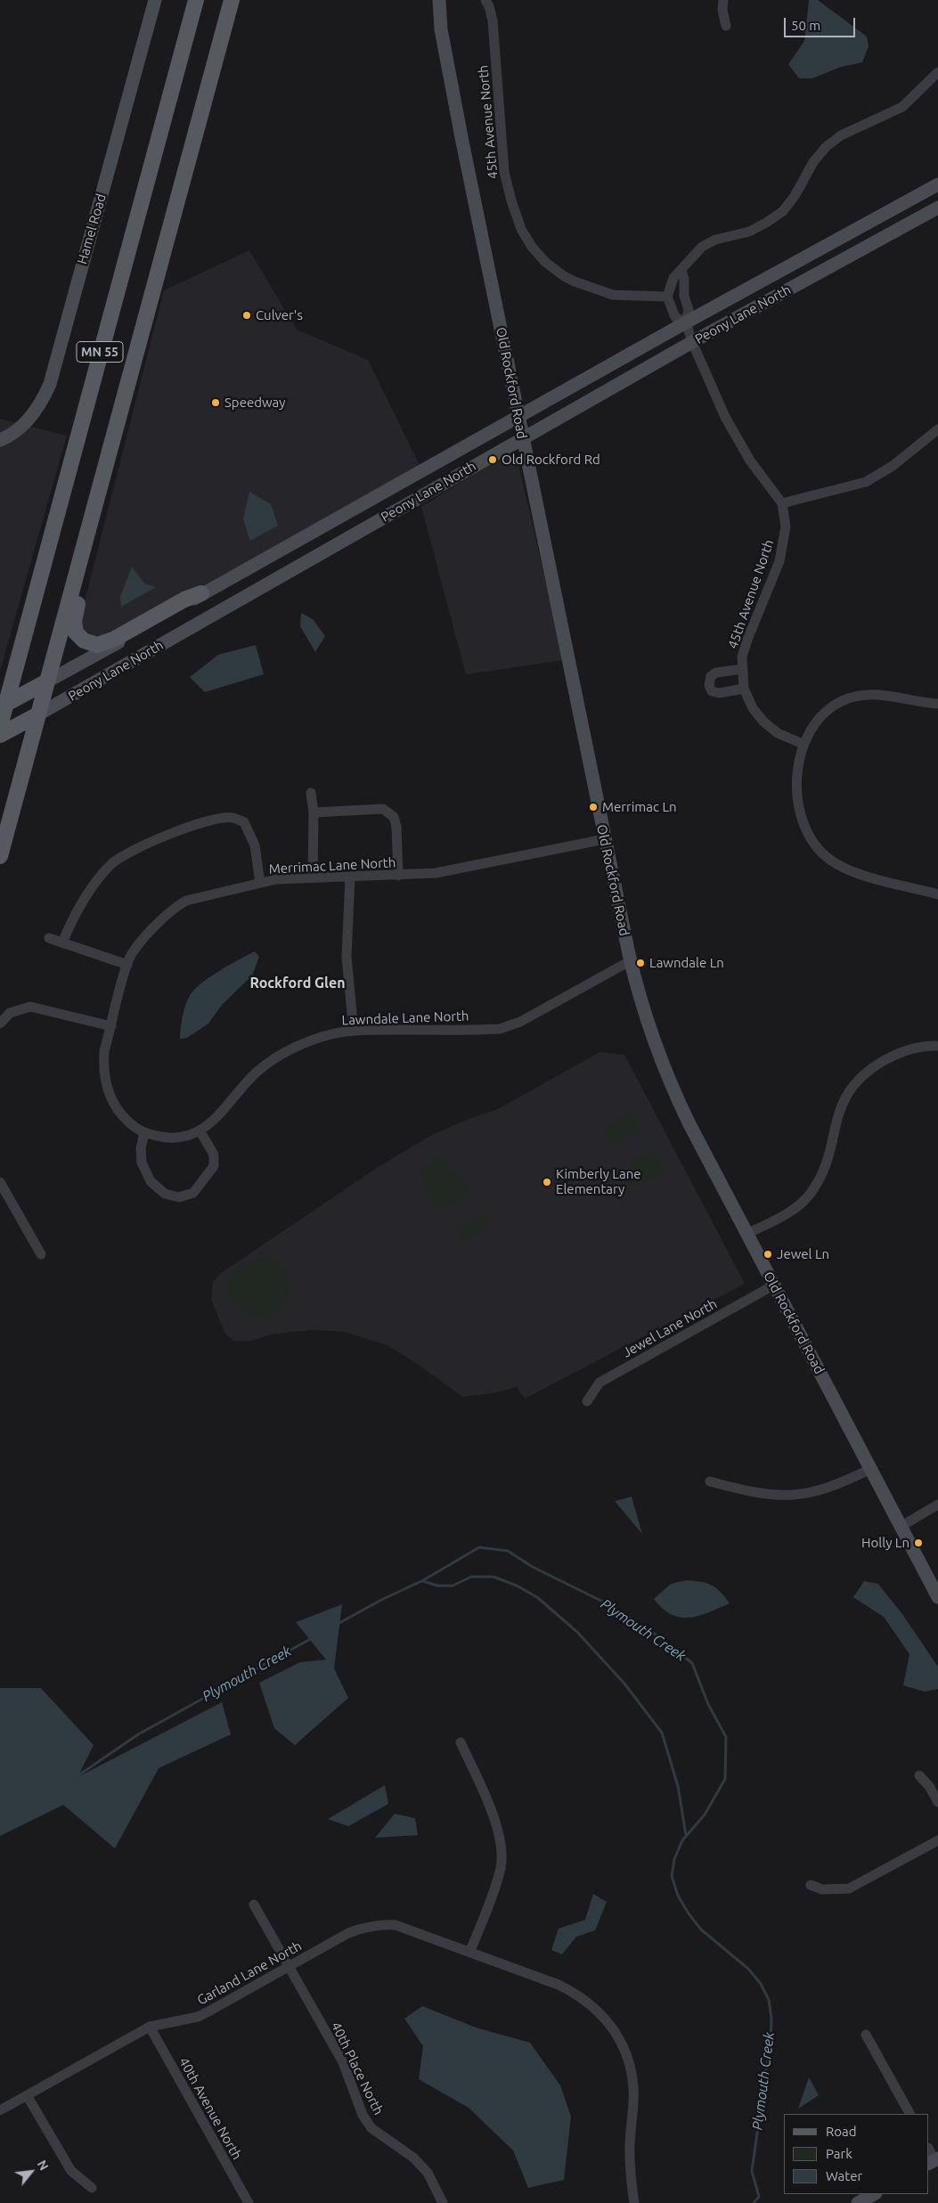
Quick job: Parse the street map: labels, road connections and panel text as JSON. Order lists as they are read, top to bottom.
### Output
{
  "streets": {
    "main road": ["MN 55"],
    "street": [
      "45th Avenue North",
      "Hamel Road",
      "Peony Lane North",
      "Old Rockford Road",
      "Merrimac Lane North",
      "Lawndale Lane North",
      "Jewel Lane North",
      "Garland Lane North",
      "40th Place North",
      "40th Avenue North"
    ]
  },
  "crossings": [
    ["45th Avenue North", "Peony Lane North"],
    ["Peony Lane North", "MN 55"],
    ["Peony Lane North", "Old Rockford Road"],
    ["Old Rockford Road", "Merrimac Lane North"],
    ["Old Rockford Road", "Lawndale Lane North"],
    ["Old Rockford Road", "Jewel Lane North"],
    ["Merrimac Lane North", "Lawndale Lane North"],
    ["Garland Lane North", "40th Place North"],
    ["Garland Lane North", "40th Avenue North"]
  ],
  "districts": ["Rockford Glen"],
  "water": ["Plymouth Creek"],
  "places": [
    "Culver's",
    "Speedway",
    "Old Rockford Rd",
    "Merrimac Ln",
    "Lawndale Ln",
    "Kimberly Lane Elementary",
    "Jewel Ln",
    "Holly Ln"
  ],
  "legend": ["Road", "Park", "Water"],
  "scale_bar": "50 m",
  "north": "top right"
}
